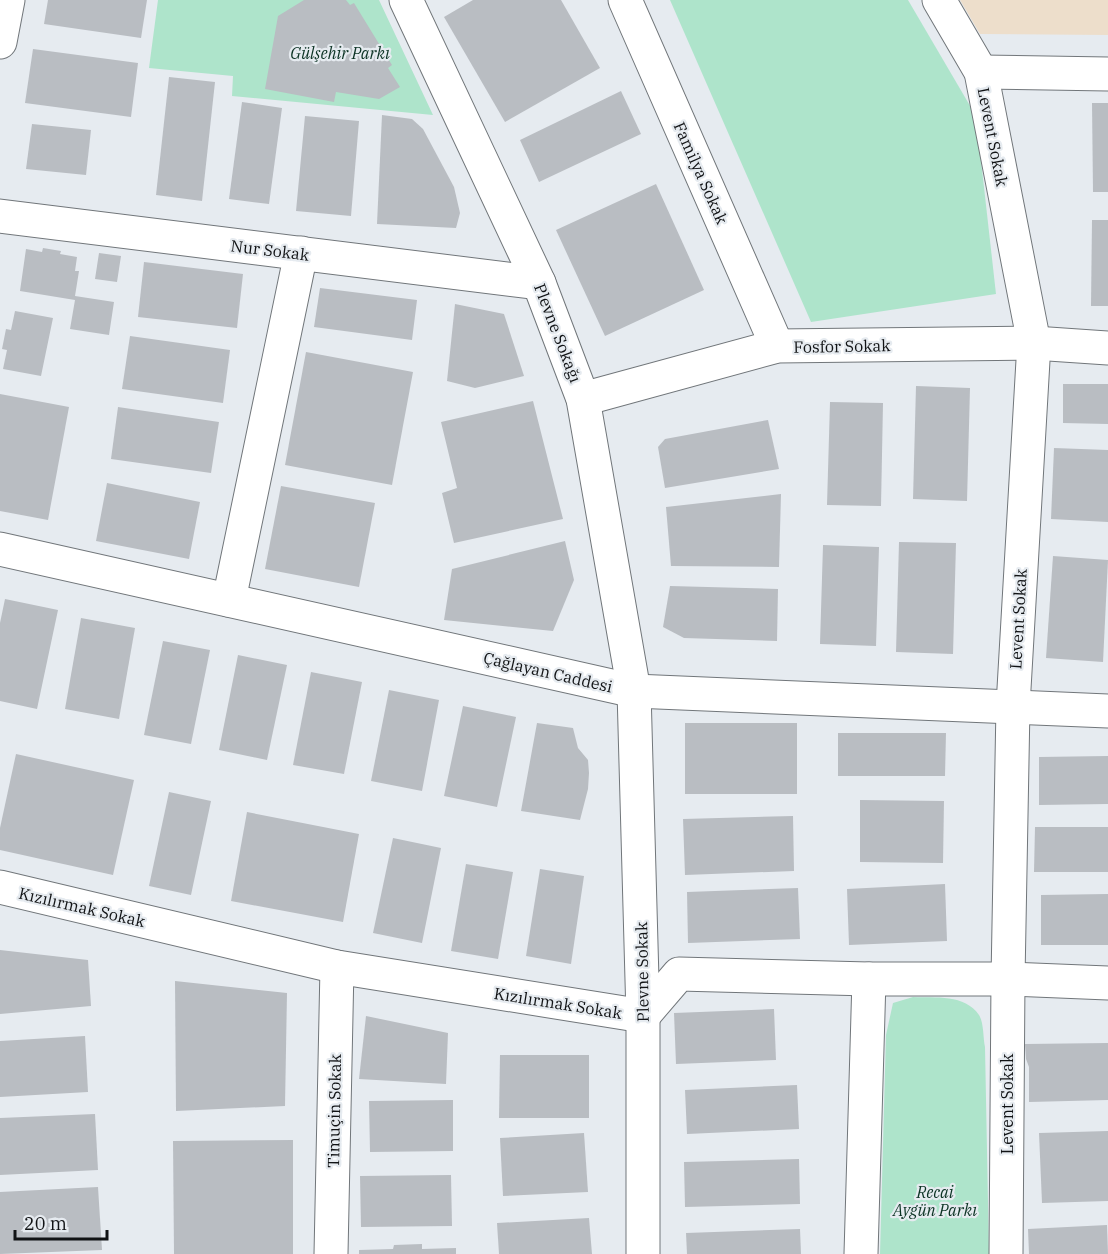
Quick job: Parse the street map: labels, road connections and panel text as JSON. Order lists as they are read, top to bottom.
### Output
{
  "streets": {
    "street": [
      "Levent Sokak",
      "Familya Sokak",
      "Nur Sokak",
      "Plevne Sokağı",
      "Fosfor Sokak",
      "Çağlayan Caddesi",
      "Kızılırmak Sokak",
      "Plevne Sokak",
      "Timuçin Sokak"
    ]
  },
  "crossings": [
    ["Levent Sokak", "Fosfor Sokak"],
    ["Levent Sokak", "Çağlayan Caddesi"],
    ["Levent Sokak", "Kızılırmak Sokak"],
    ["Familya Sokak", "Fosfor Sokak"],
    ["Nur Sokak", "Plevne Sokağı"],
    ["Plevne Sokağı", "Fosfor Sokak"],
    ["Plevne Sokağı", "Çağlayan Caddesi"],
    ["Plevne Sokağı", "Plevne Sokak"],
    ["Çağlayan Caddesi", "Plevne Sokak"],
    ["Kızılırmak Sokak", "Plevne Sokak"],
    ["Kızılırmak Sokak", "Timuçin Sokak"]
  ],
  "parks": ["Gülşehir Parkı", "Recai Aygün Parkı"],
  "scale_bar": "20 m"
}
